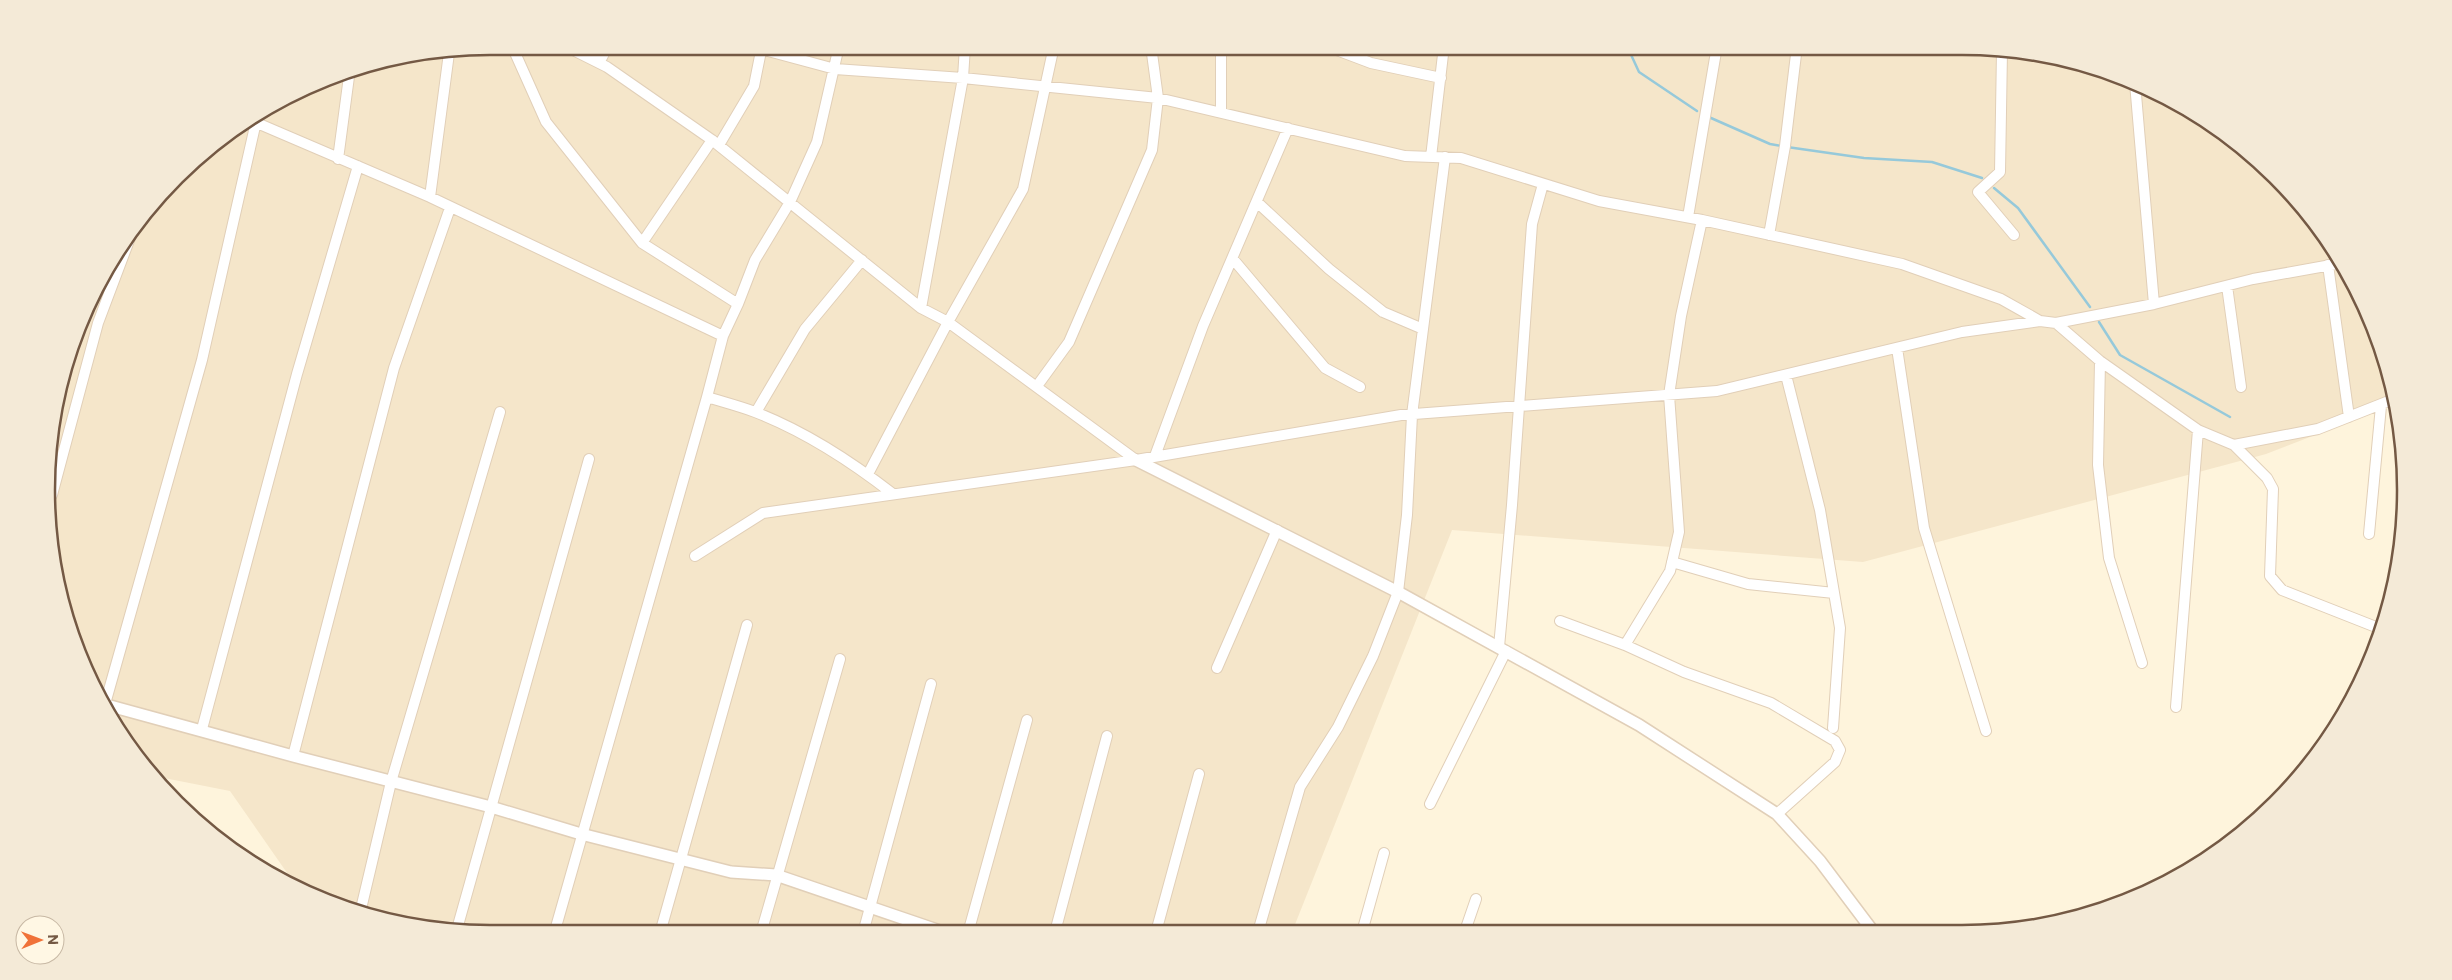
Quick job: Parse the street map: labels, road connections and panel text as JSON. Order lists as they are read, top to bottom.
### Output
{
  "north": "right"
}
